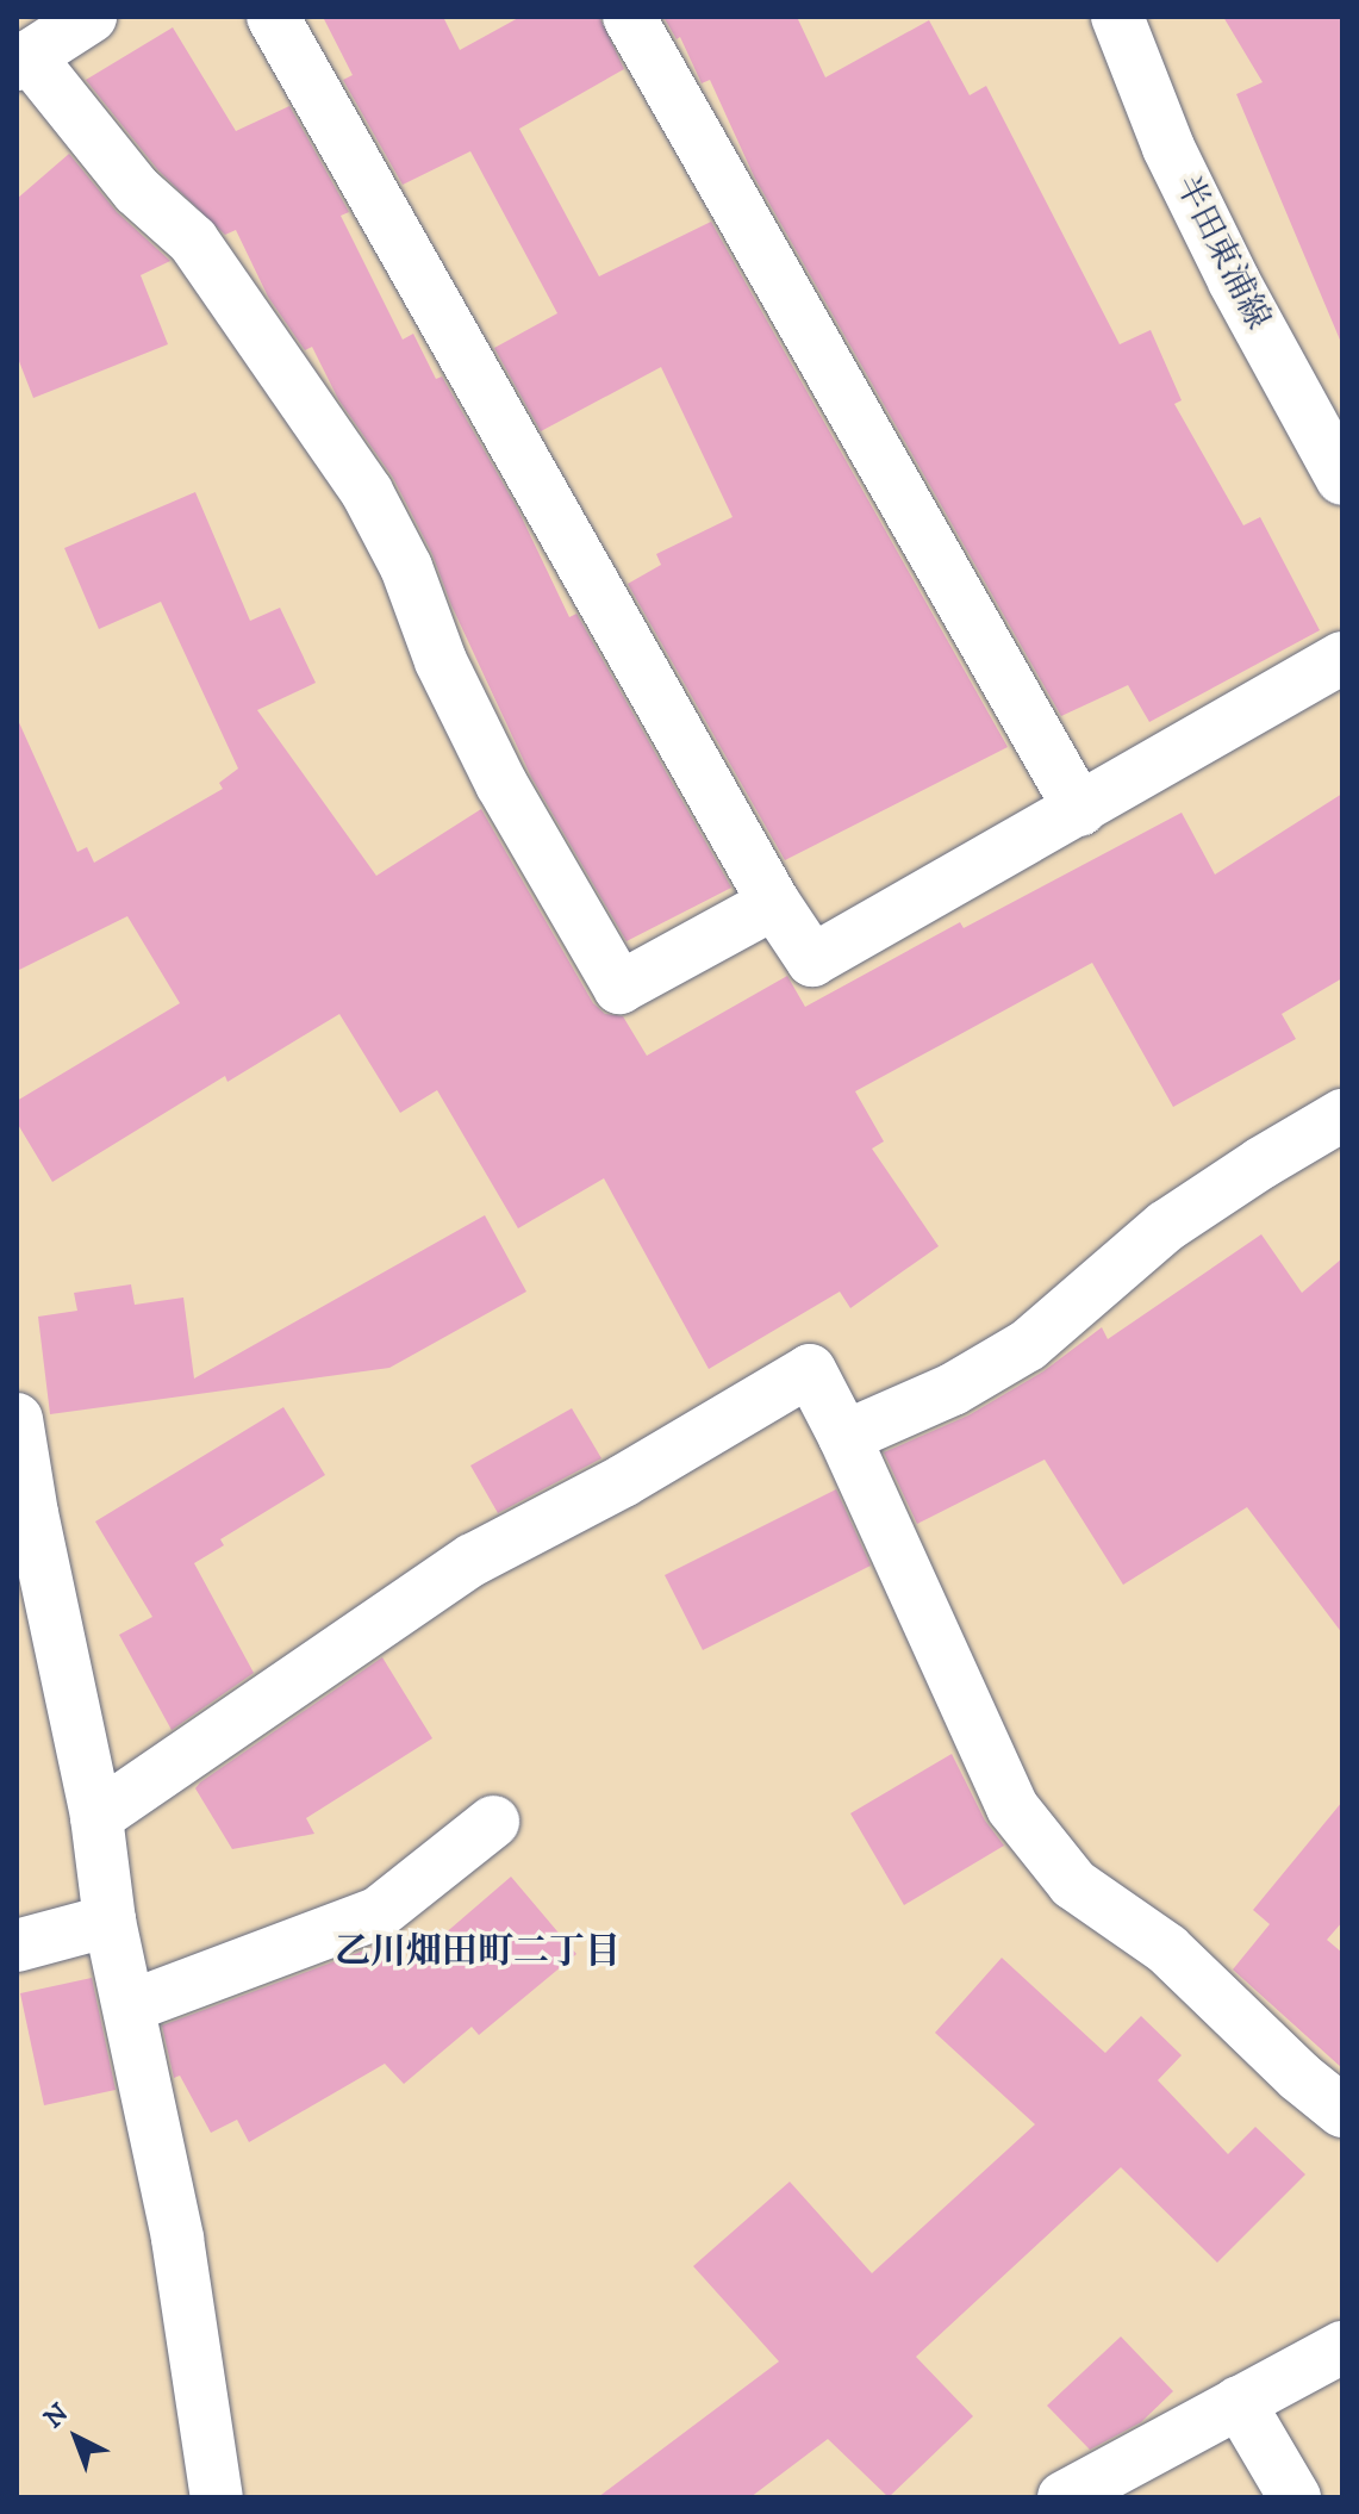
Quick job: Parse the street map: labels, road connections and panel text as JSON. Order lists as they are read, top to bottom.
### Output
{
  "streets": {
    "street": ["半田東浦線"]
  },
  "districts": ["乙川畑田町二丁目"],
  "north": "top left"
}
